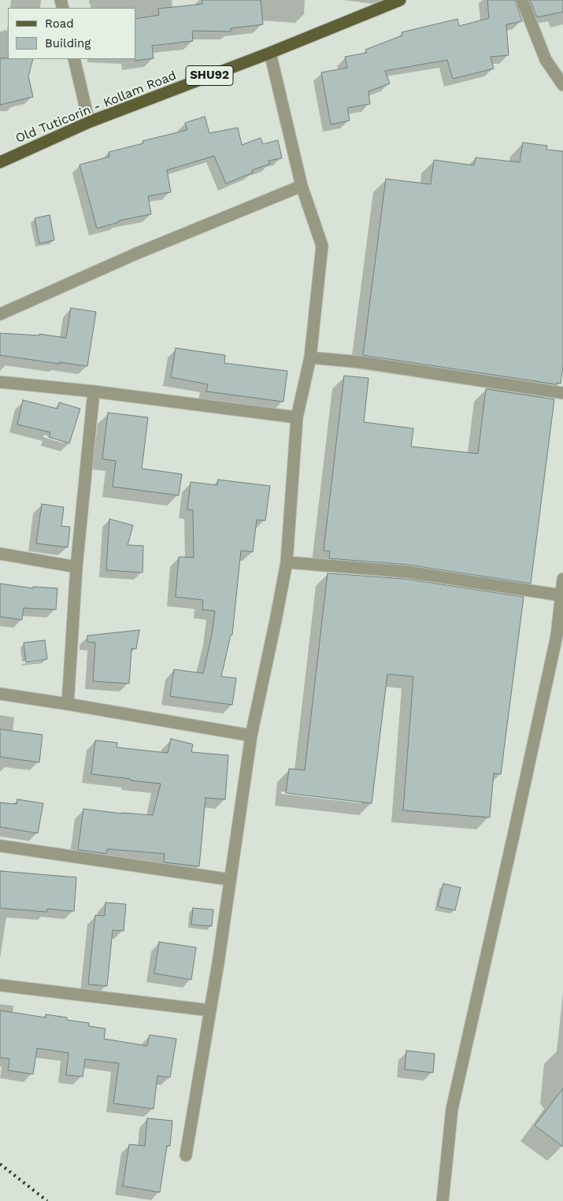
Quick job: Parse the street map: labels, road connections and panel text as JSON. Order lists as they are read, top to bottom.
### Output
{
  "streets": {
    "main road": ["SHU92", "Old Tuticorin - Kollam Road"]
  },
  "legend": ["Road", "Building"]
}
